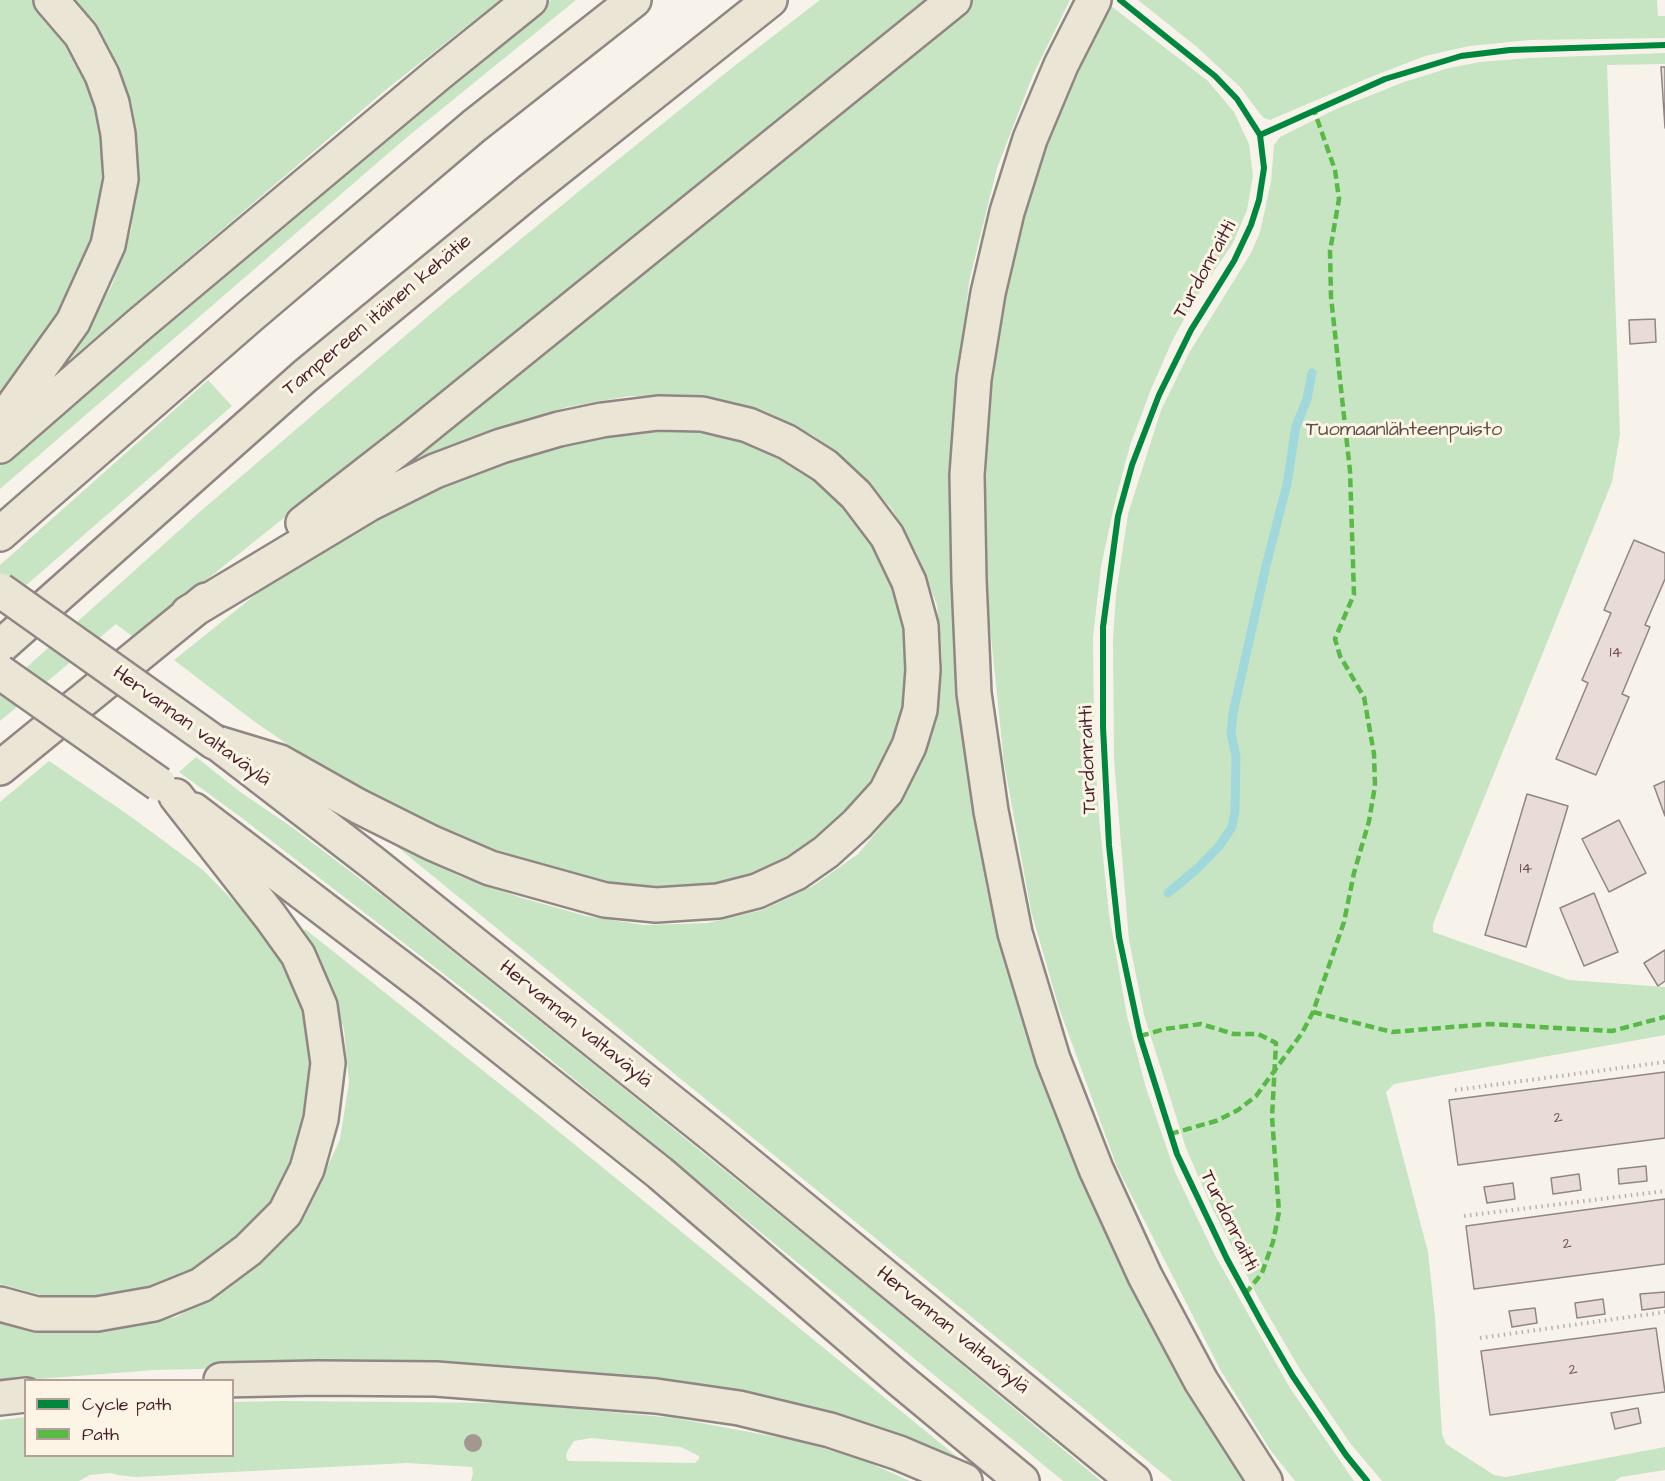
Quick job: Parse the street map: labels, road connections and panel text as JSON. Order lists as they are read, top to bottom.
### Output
{
  "streets": {
    "highway": ["Tampereen itäinen kehätie", "Hervannan valtaväylä"],
    "cycle path": ["Turdonraitti"]
  },
  "parks": ["Tuomaanlähteenpuisto"],
  "house_numbers": [
    "14",
    "14",
    "2",
    "2",
    "2"
  ],
  "legend": ["Cycle path", "Path"]
}
